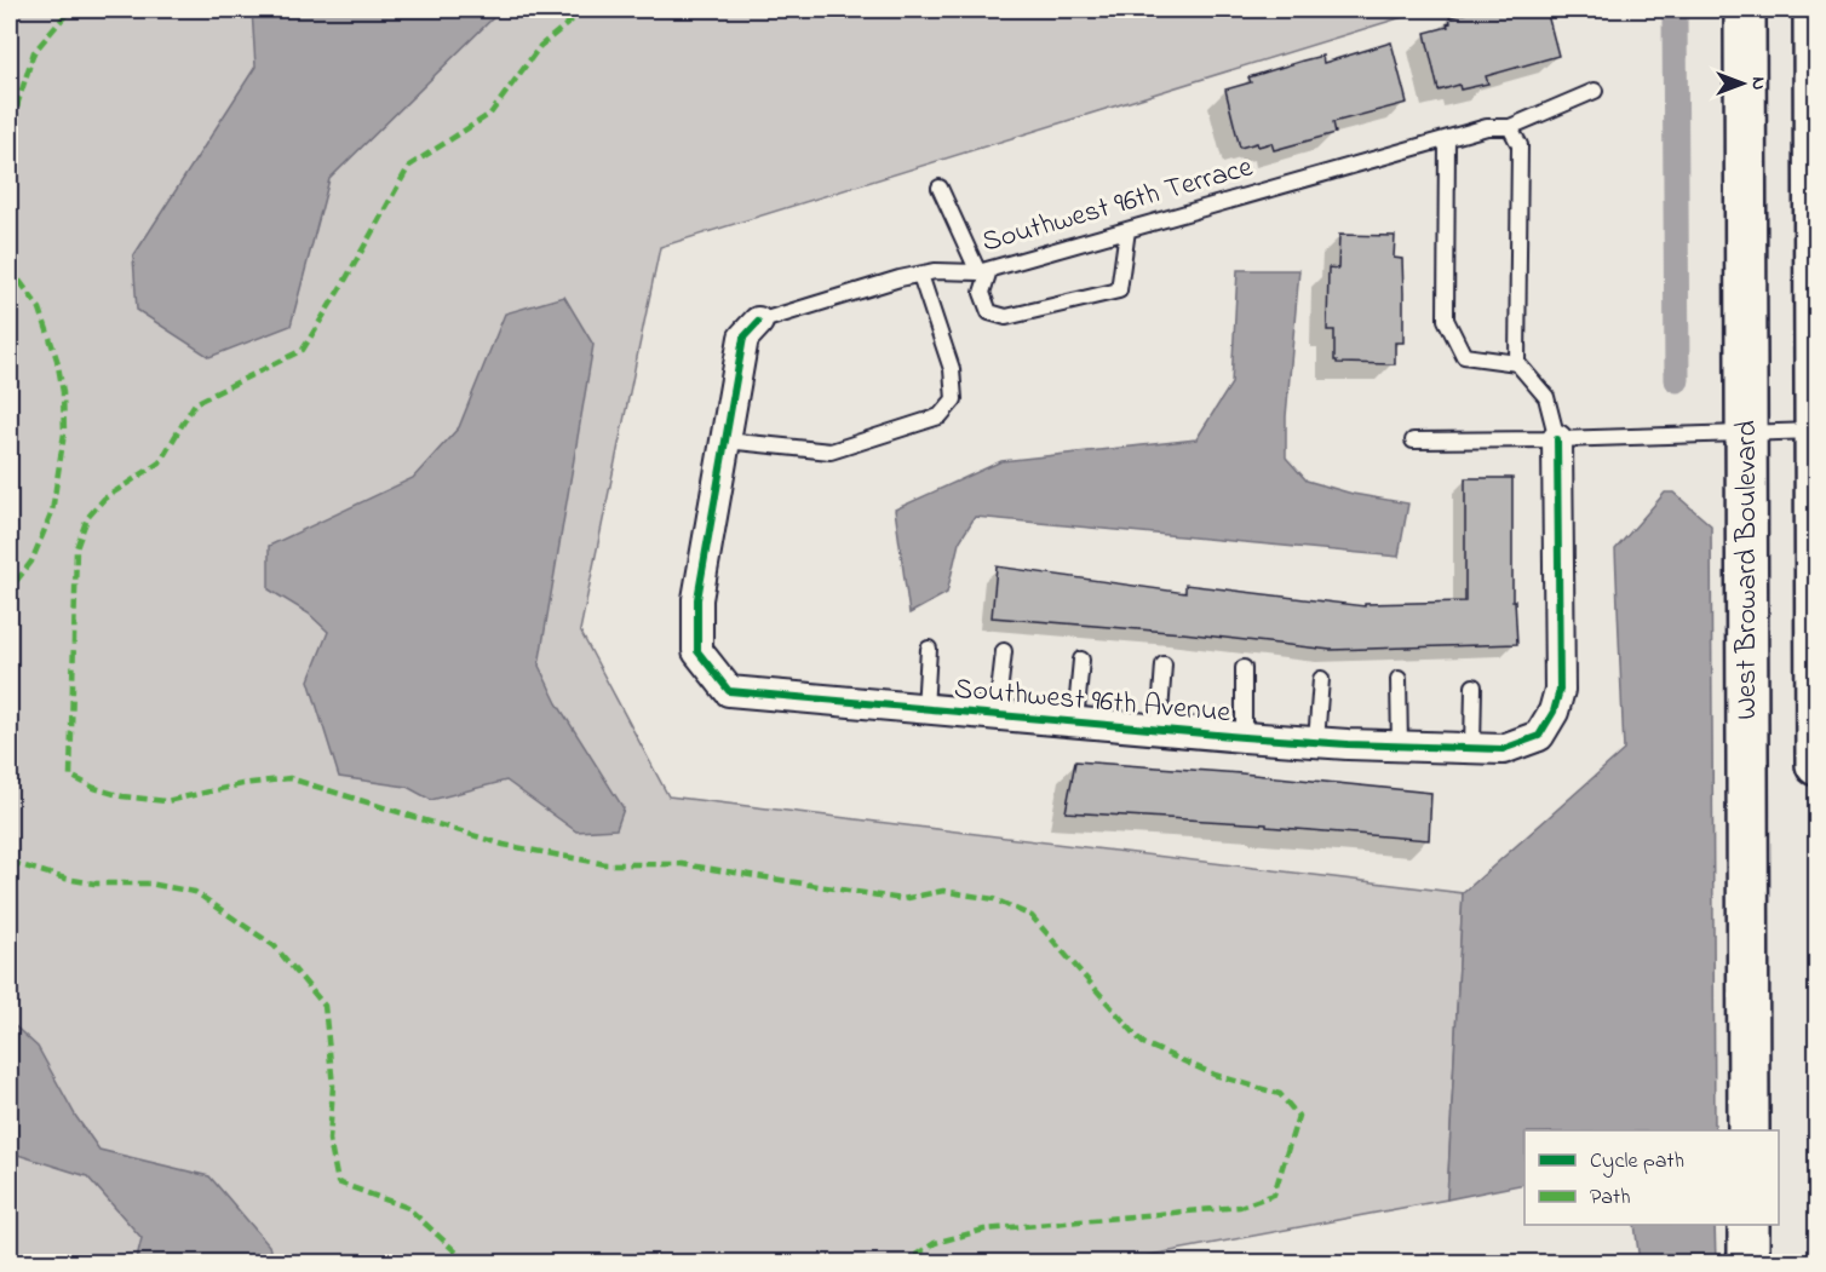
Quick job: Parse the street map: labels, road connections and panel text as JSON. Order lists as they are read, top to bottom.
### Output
{
  "streets": {
    "main road": ["West Broward Boulevard"],
    "street": ["Southwest 96th Avenue"],
    "lane": ["Southwest 96th Terrace"]
  },
  "crossings": [
    ["Southwest 96th Terrace", "Southwest 96th Avenue"]
  ],
  "legend": ["Cycle path", "Path"],
  "north": "right"
}
